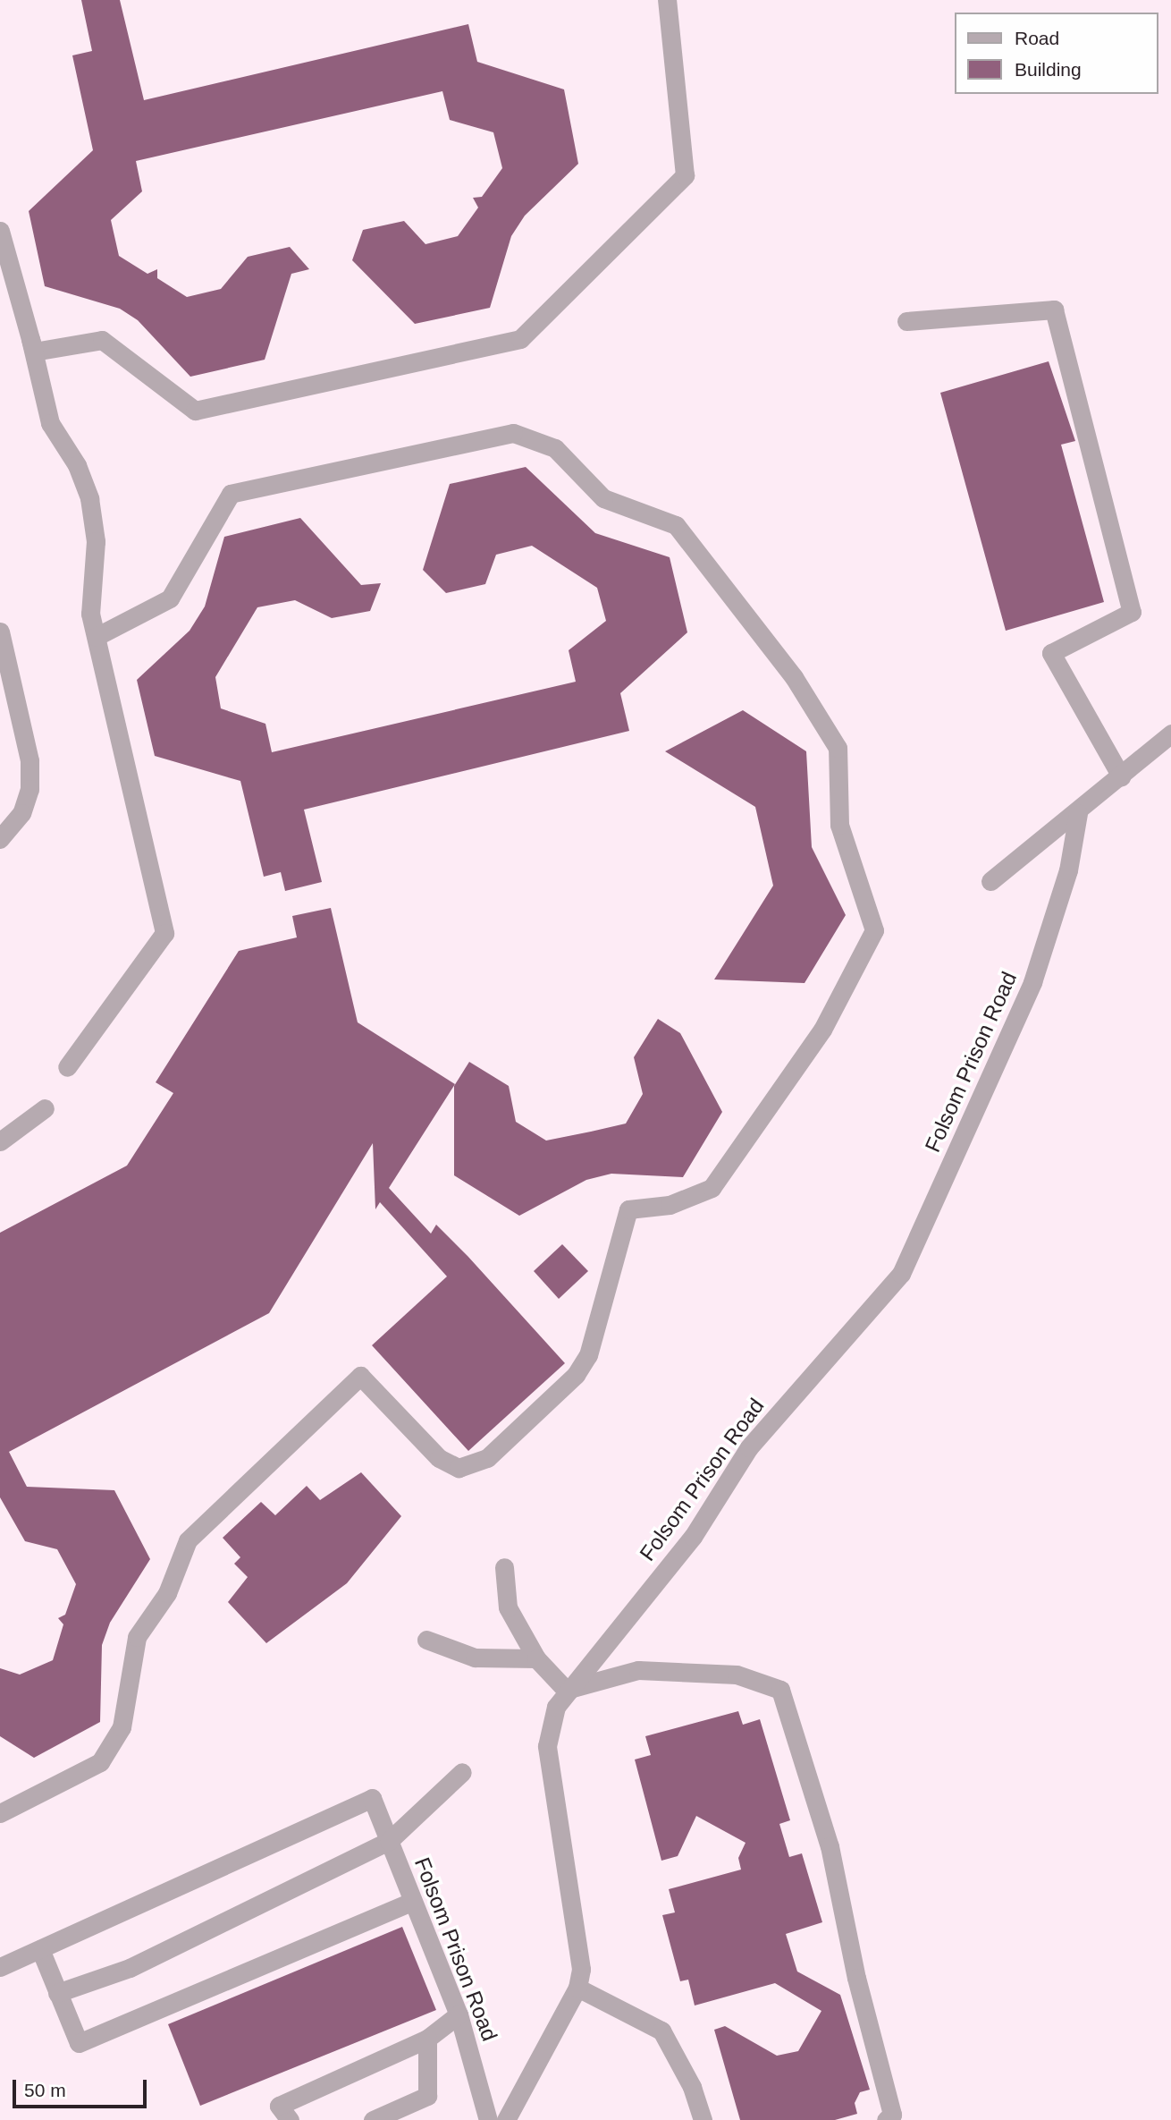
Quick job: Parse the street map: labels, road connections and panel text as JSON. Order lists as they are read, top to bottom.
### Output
{
  "streets": {
    "street": ["Folsom Prison Road"]
  },
  "legend": ["Road", "Building"],
  "scale_bar": "50 m"
}
